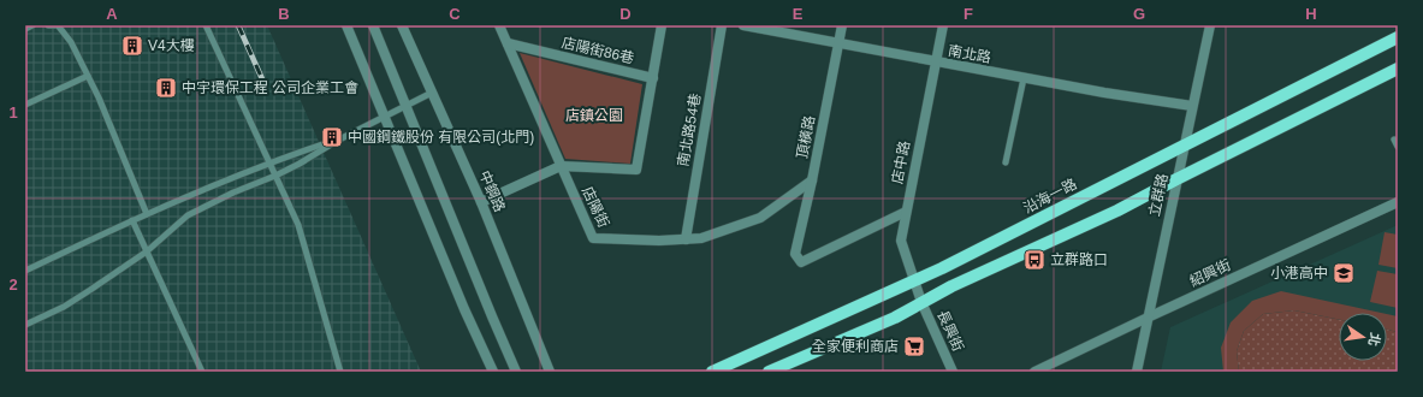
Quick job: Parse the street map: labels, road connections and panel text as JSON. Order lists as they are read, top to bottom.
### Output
{
  "streets": {
    "main road": ["沿海一路"],
    "street": [
      "店陽街86巷",
      "南北路",
      "南北路54巷",
      "頂橫路",
      "店中路",
      "中鋼路",
      "立群路",
      "店陽街",
      "紹興街",
      "長興街"
    ]
  },
  "crossings": [
    ["店陽街86巷", "店陽街"],
    ["南北路", "頂橫路"],
    ["南北路", "店中路"],
    ["南北路", "立群路"],
    ["南北路54巷", "店陽街"],
    ["頂橫路", "店中路"],
    ["頂橫路", "店陽街"],
    ["店中路", "沿海一路"],
    ["店中路", "長興街"],
    ["立群路", "沿海一路"],
    ["立群路", "紹興街"]
  ],
  "parks": ["店鎮公園"],
  "places": {
    "building": ["V4大樓", "中宇環保工程 公司企業工會", "中國鋼鐵股份 有限公司(北門)"],
    "bus stop": ["立群路口"],
    "school or university": ["小港高中"],
    "supermarket": ["全家便利商店"]
  },
  "north": "right",
  "grid": {
    "columns": [
      "A",
      "B",
      "C",
      "D",
      "E",
      "F",
      "G",
      "H"
    ],
    "rows": ["1", "2"]
  }
}
